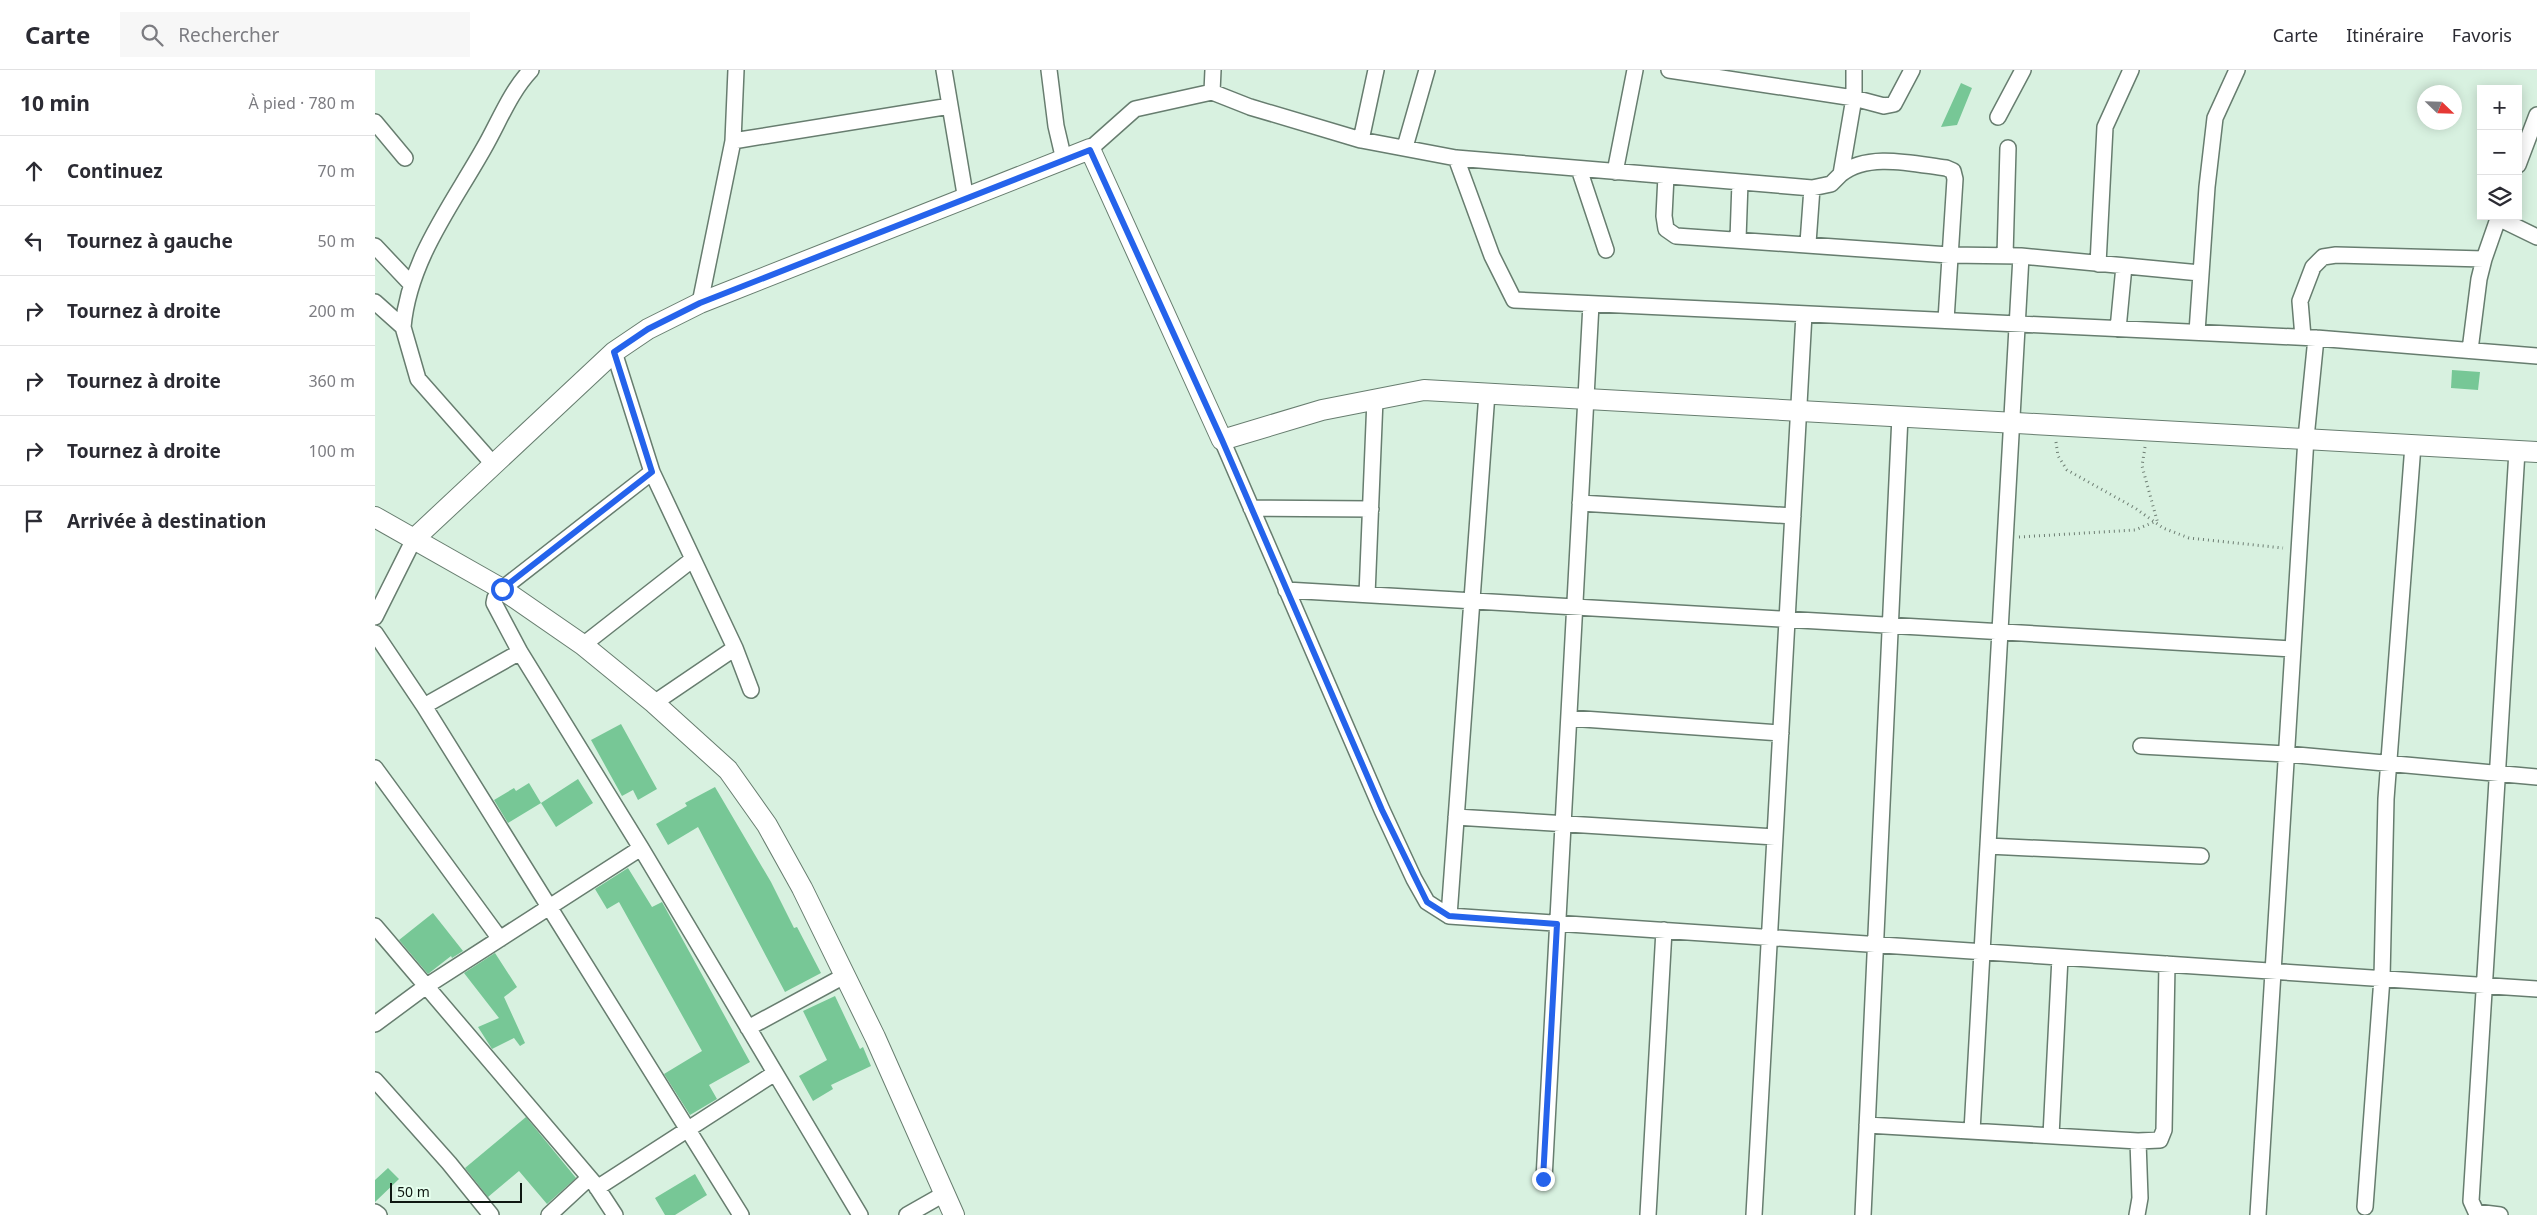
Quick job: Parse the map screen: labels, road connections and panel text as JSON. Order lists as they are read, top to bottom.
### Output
{
  "scale_bar": "50 m",
  "north": "bottom right",
  "page": {
    "header": "Carte",
    "search": "Rechercher",
    "nav": ["Carte", "Itinéraire", "Favoris"],
    "heading": ["10 min", "À pied · 780 m"],
    "map_buttons": ["+", "−"],
    "list": [
      ["Continuez", "70 m"],
      ["Tournez à gauche", "50 m"],
      ["Tournez à droite", "200 m"],
      ["Tournez à droite", "360 m"],
      ["Tournez à droite", "100 m"],
      "Arrivée à destination"
    ],
    "scale": "50 m"
  }
}
